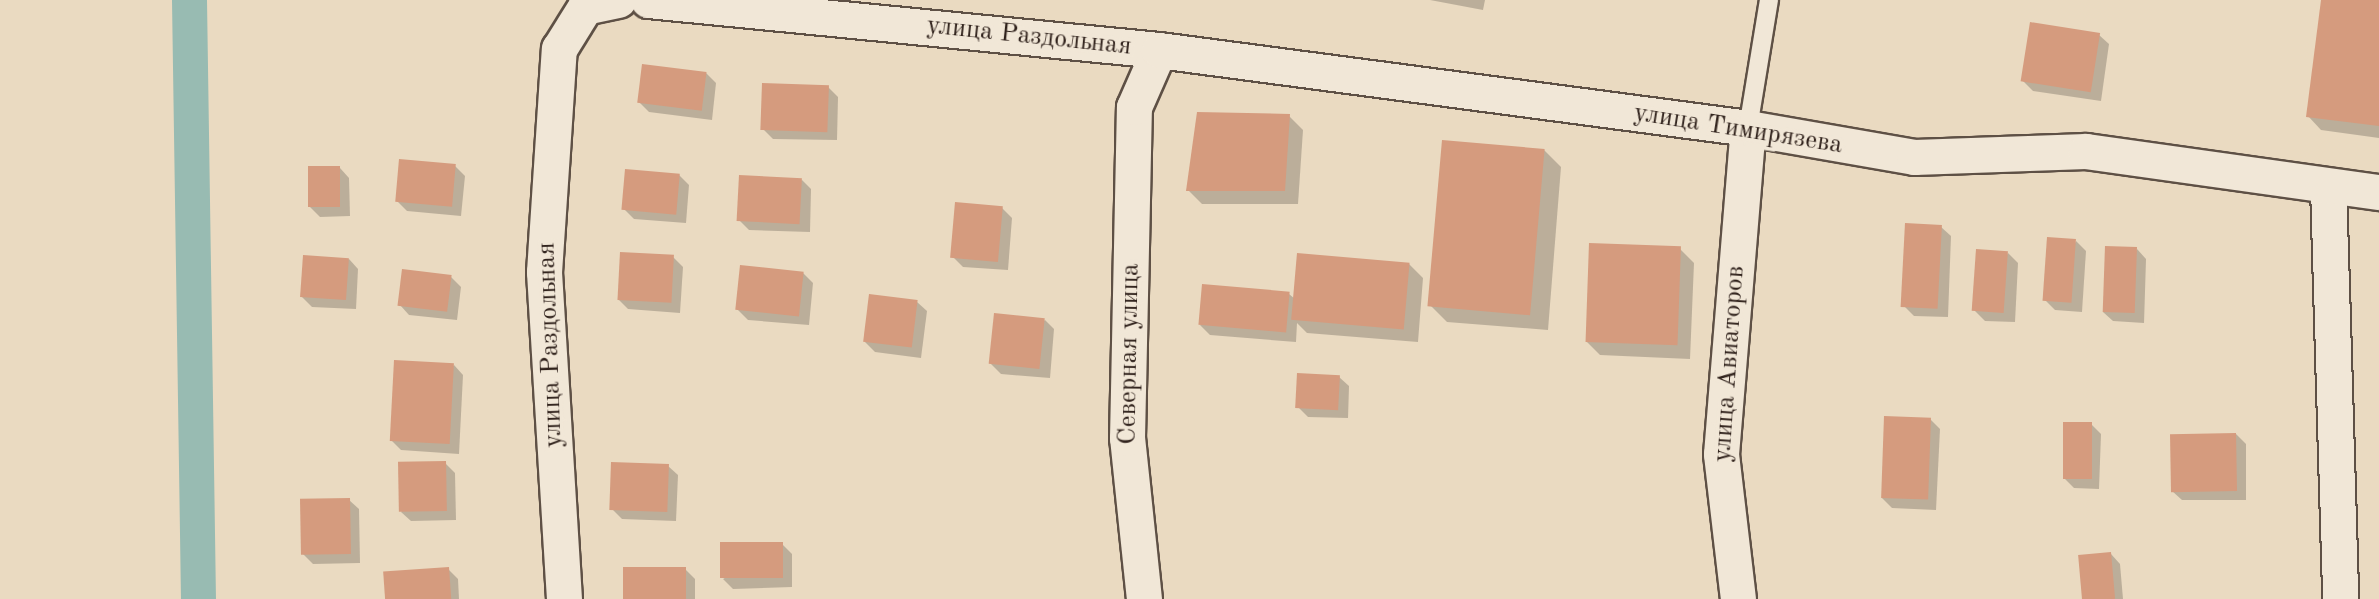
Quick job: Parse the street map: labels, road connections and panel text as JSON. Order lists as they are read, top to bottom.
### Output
{
  "streets": {
    "street": [
      "улица Раздольная",
      "улица Тимирязева",
      "Северная улица",
      "улица Авиаторов"
    ]
  },
  "crossings": [
    ["улица Раздольная", "улица Тимирязева"],
    ["улица Раздольная", "Северная улица"],
    ["улица Тимирязева", "Северная улица"],
    ["улица Тимирязева", "улица Авиаторов"]
  ]
}
